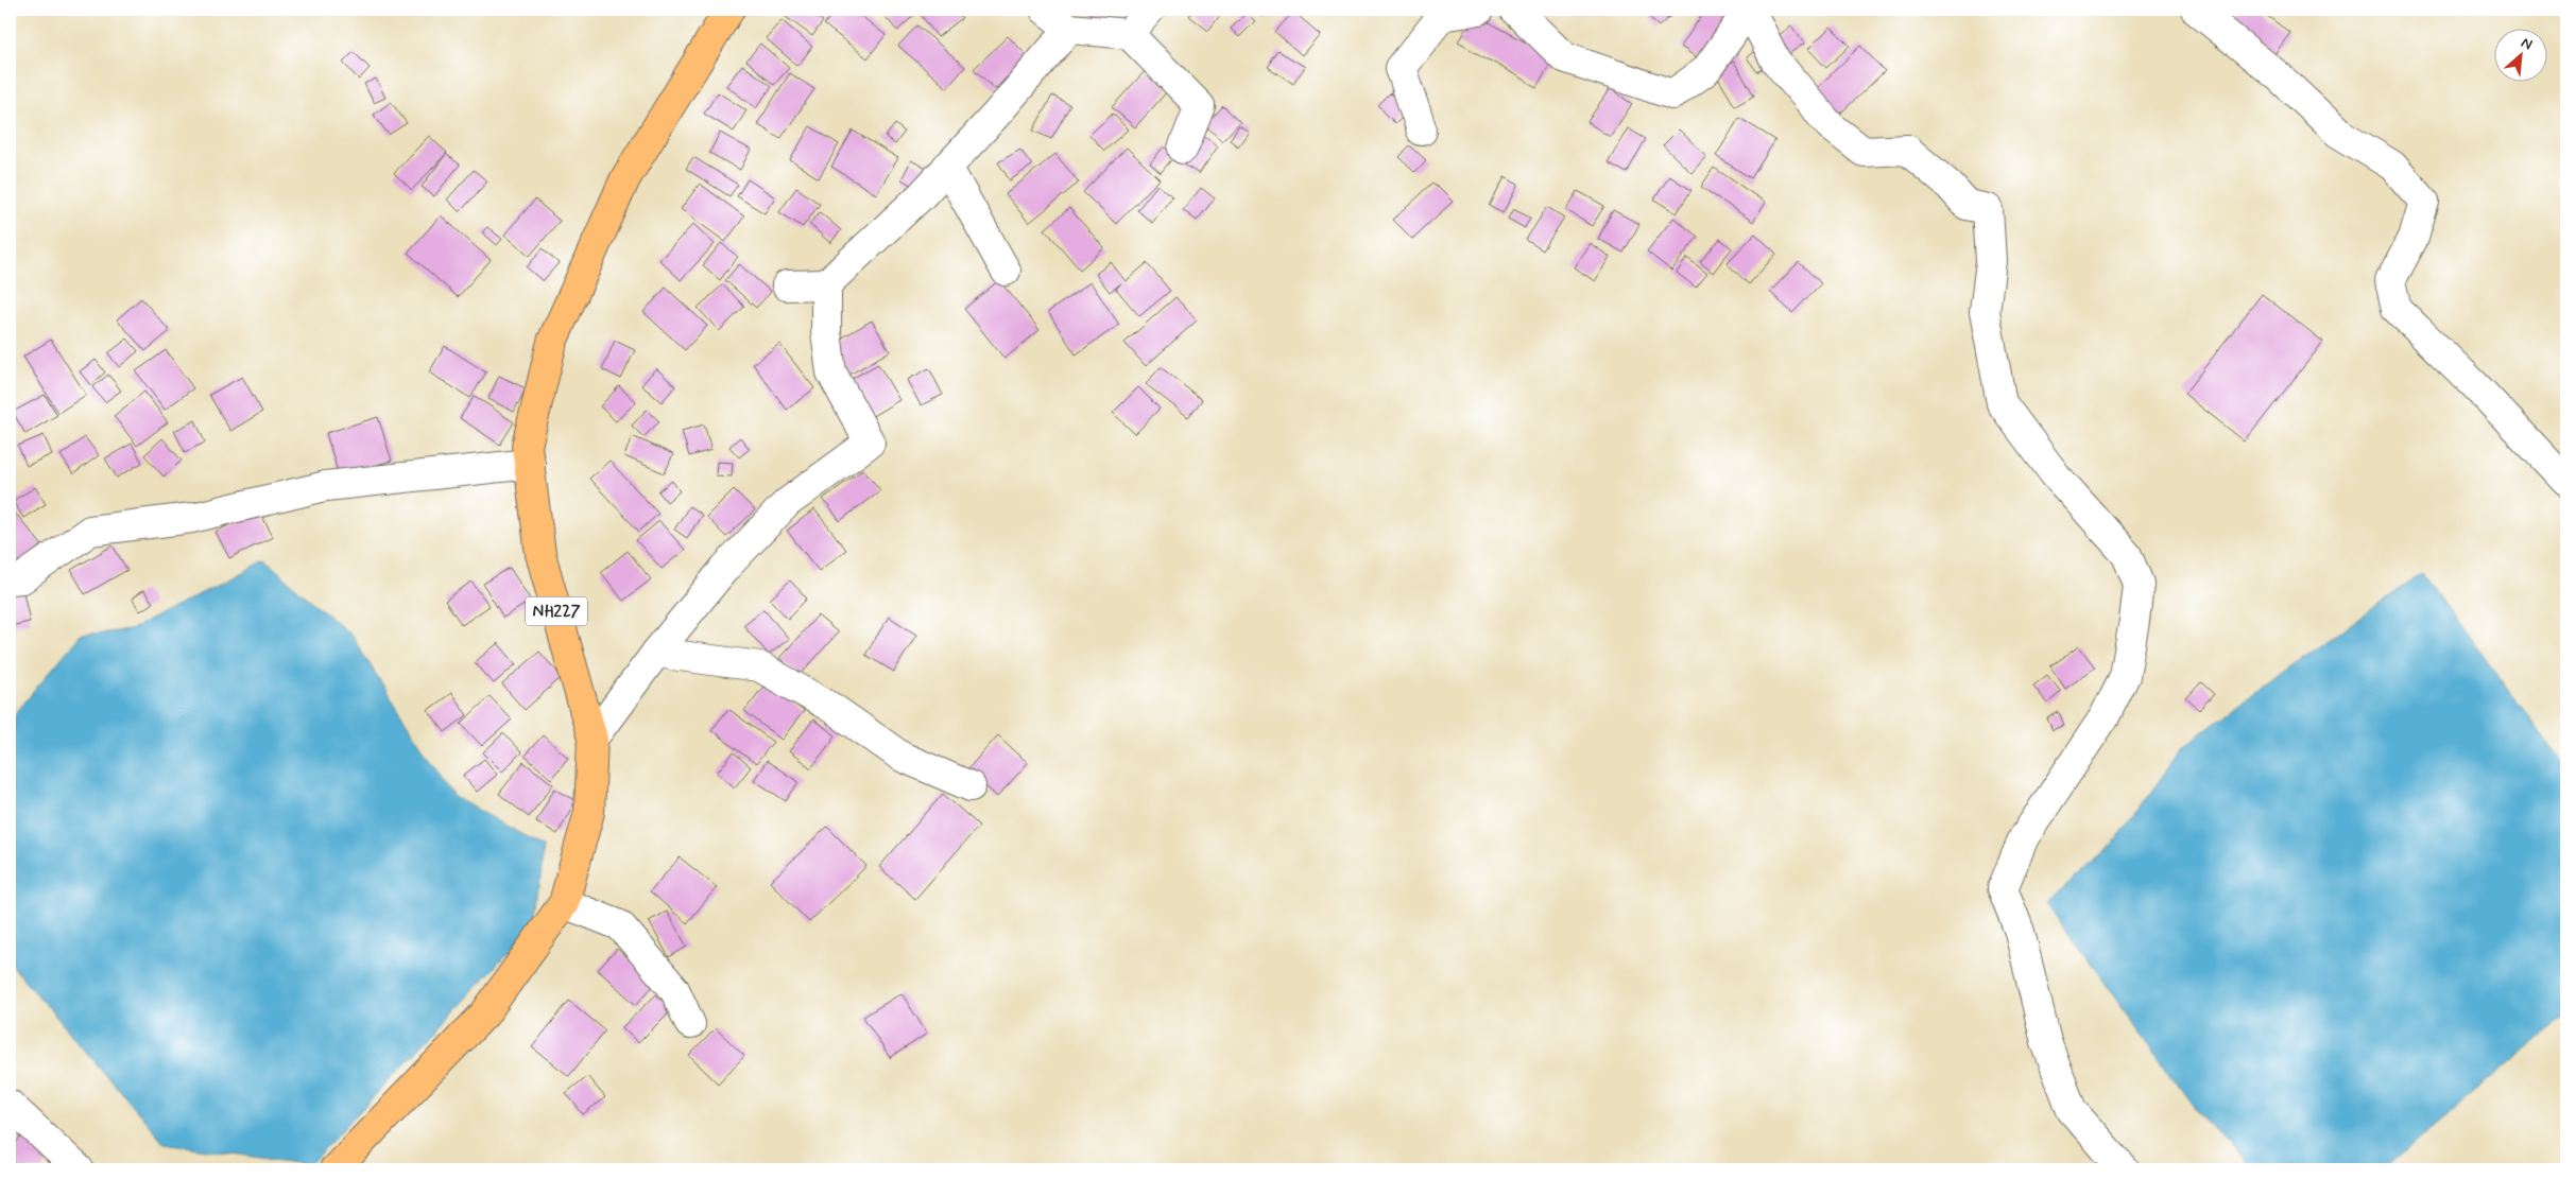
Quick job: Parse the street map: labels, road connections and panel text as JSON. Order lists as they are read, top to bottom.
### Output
{
  "streets": {
    "highway": ["NH227"]
  },
  "north": "top right"
}
